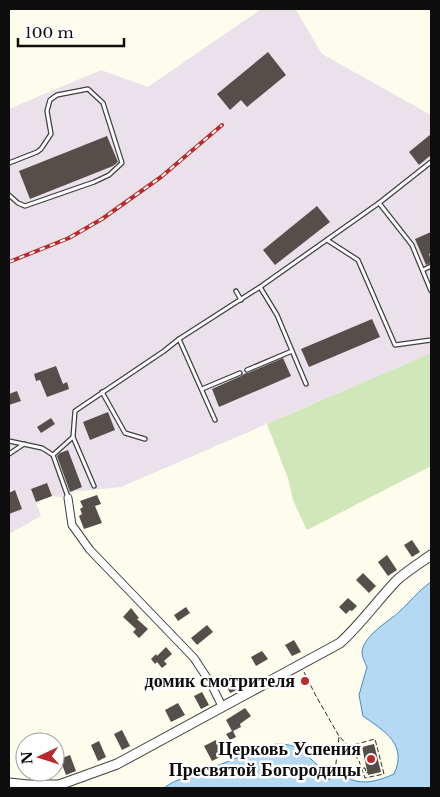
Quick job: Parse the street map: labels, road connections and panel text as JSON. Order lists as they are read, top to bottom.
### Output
{
  "places": ["домик смотрителя", "Церковь Успения Пресвятой Богородицы"],
  "scale_bar": "100 m",
  "north": "left"
}
